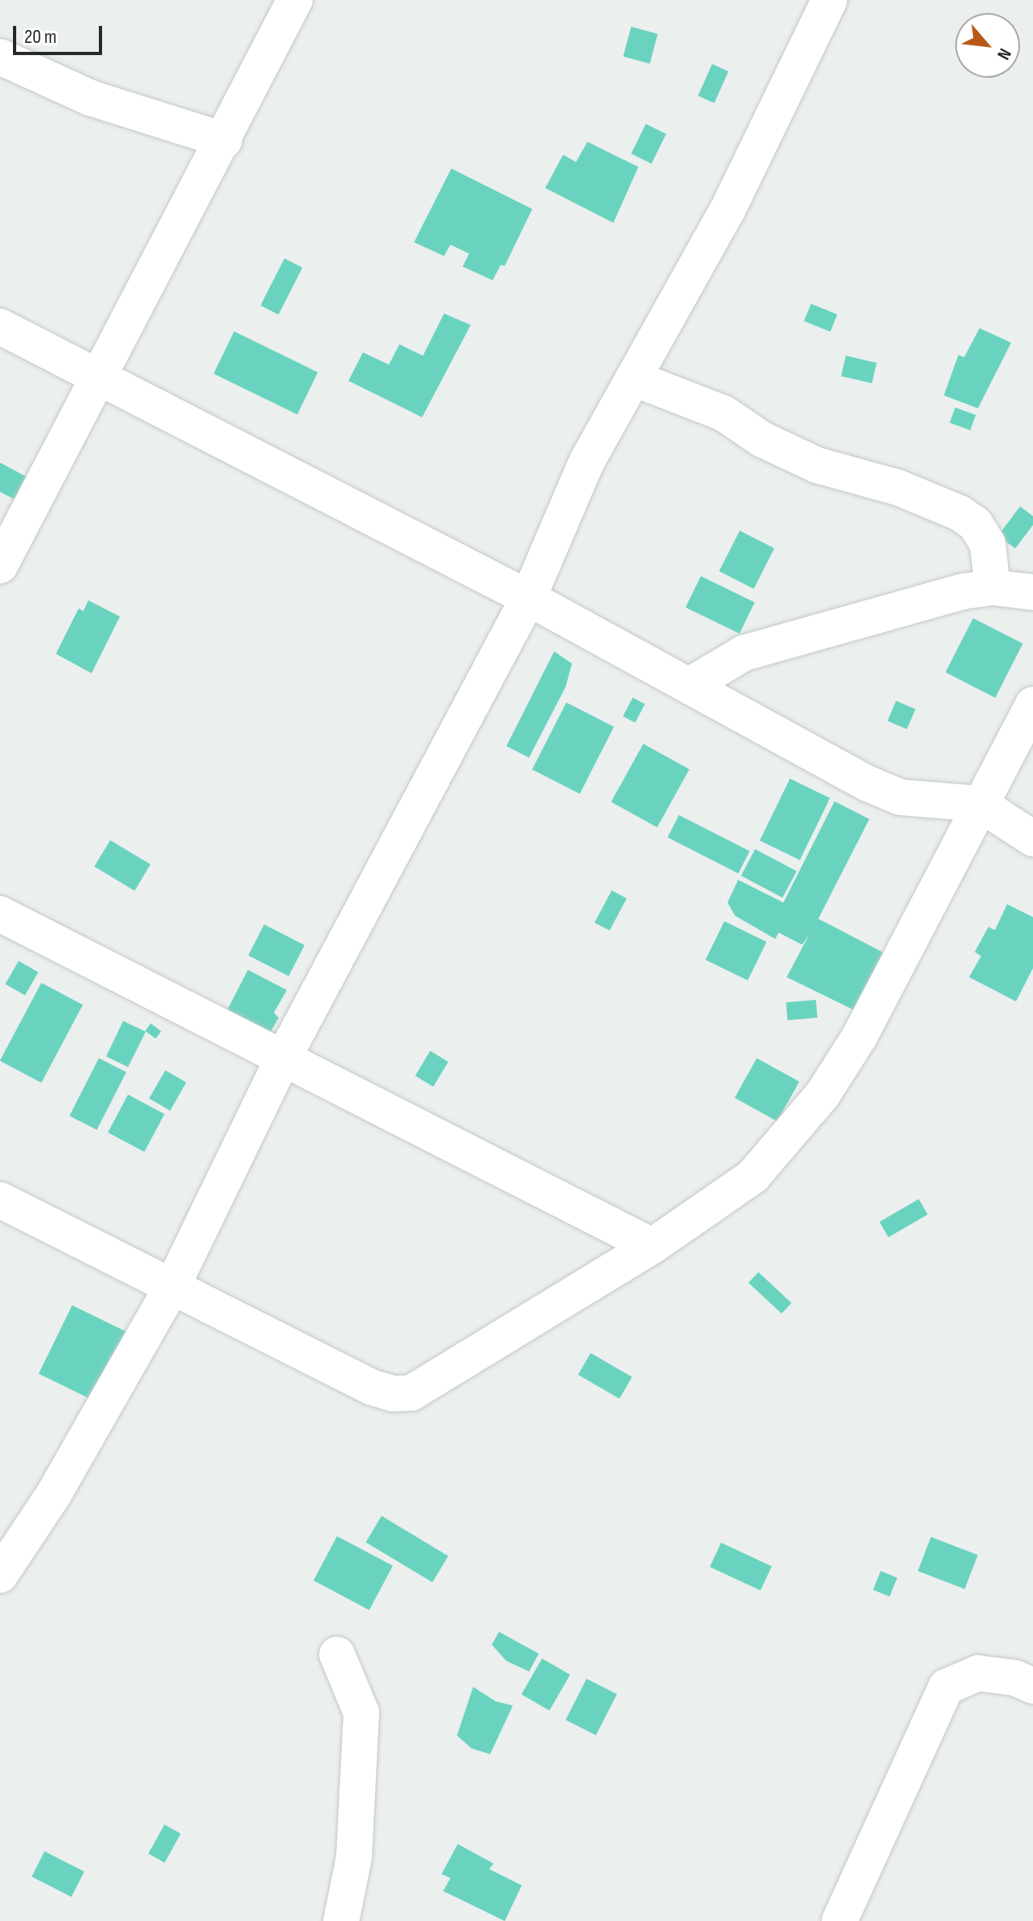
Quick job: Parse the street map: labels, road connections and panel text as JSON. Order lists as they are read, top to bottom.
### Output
{
  "scale_bar": "20 m",
  "north": "bottom right"
}
